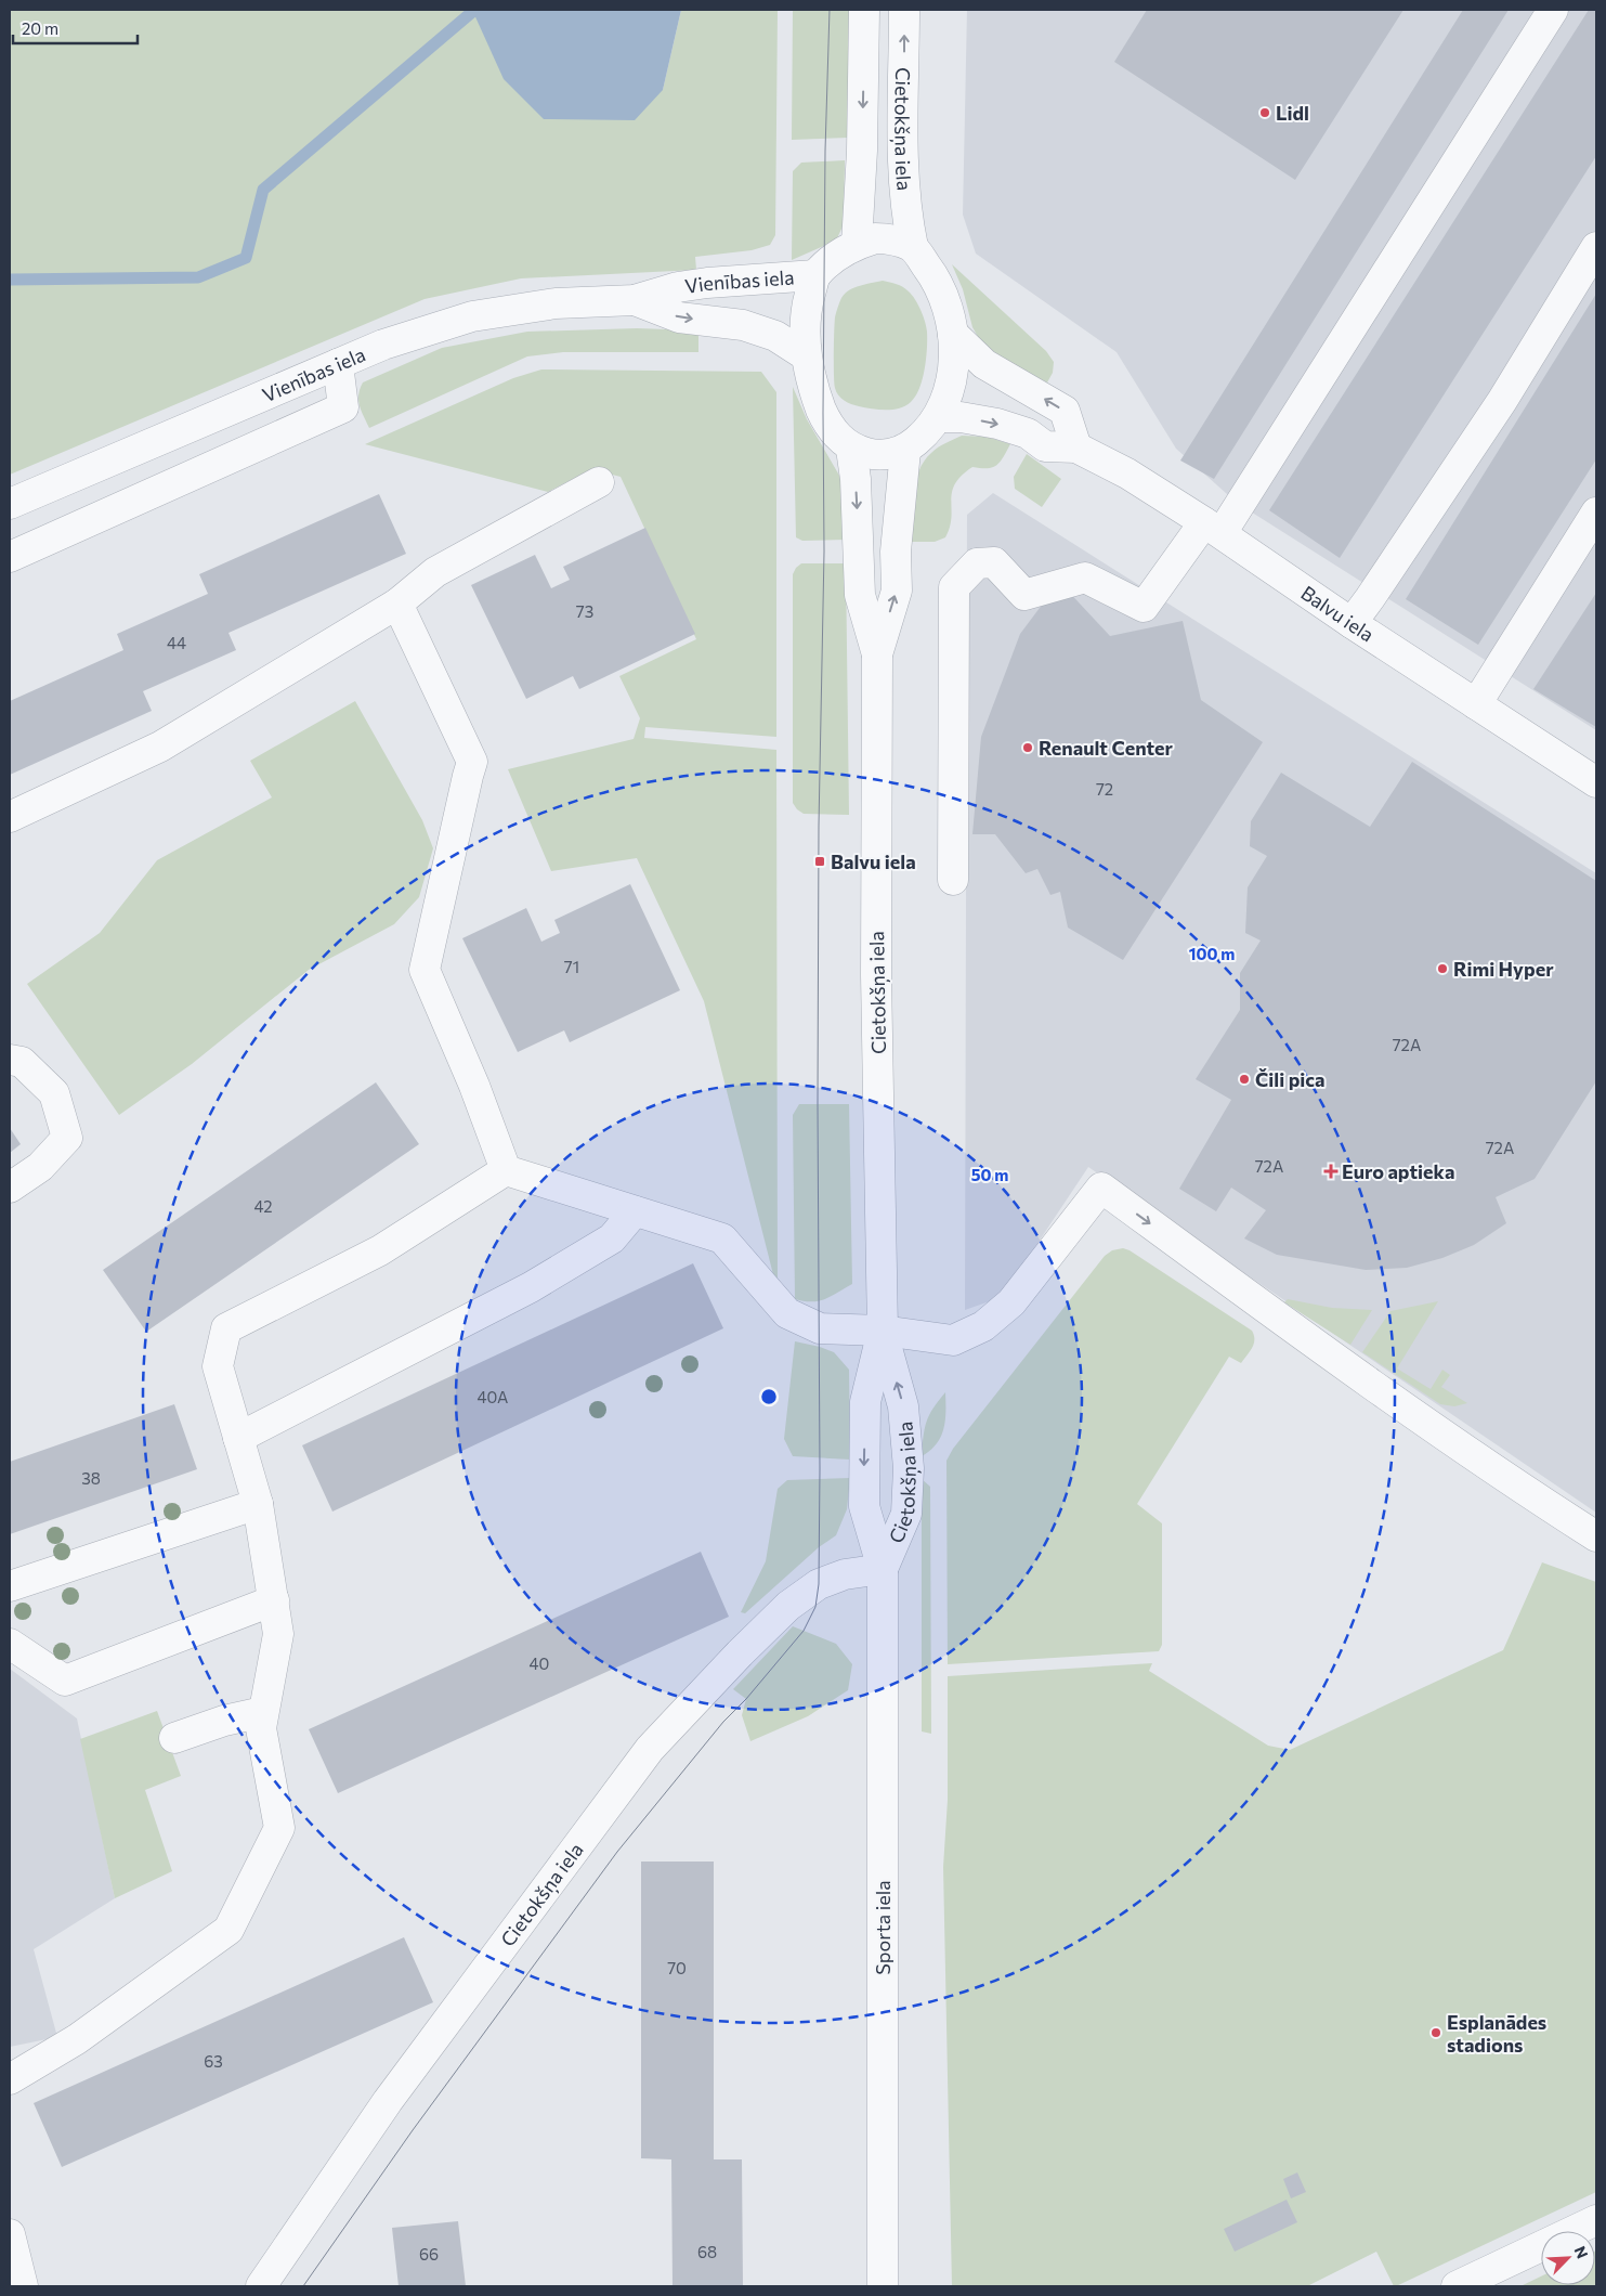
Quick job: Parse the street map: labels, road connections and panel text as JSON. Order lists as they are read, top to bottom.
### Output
{
  "streets": {
    "street": [
      "Cietokšņa iela",
      "Vienības iela",
      "Balvu iela",
      "Sporta iela"
    ]
  },
  "crossings": [
    ["Cietokšņa iela", "Vienības iela"],
    ["Cietokšņa iela", "Balvu iela"],
    ["Cietokšņa iela", "Sporta iela"],
    ["Vienības iela", "Balvu iela"]
  ],
  "places": {
    "other": [
      "Lidl",
      "Renault Center",
      "Rimi Hyper",
      "Čili pica",
      "Esplanādes stadions"
    ],
    "transit": ["Balvu iela"],
    "health": ["Euro aptieka"]
  },
  "house_numbers": [
    "73",
    "44",
    "72",
    "71",
    "72A",
    "72A",
    "72A",
    "42",
    "40A",
    "38",
    "40",
    "70",
    "63",
    "68",
    "66"
  ],
  "scale_bar": "20 m",
  "north": "top right",
  "rings": ["100 m", "50 m"]
}
